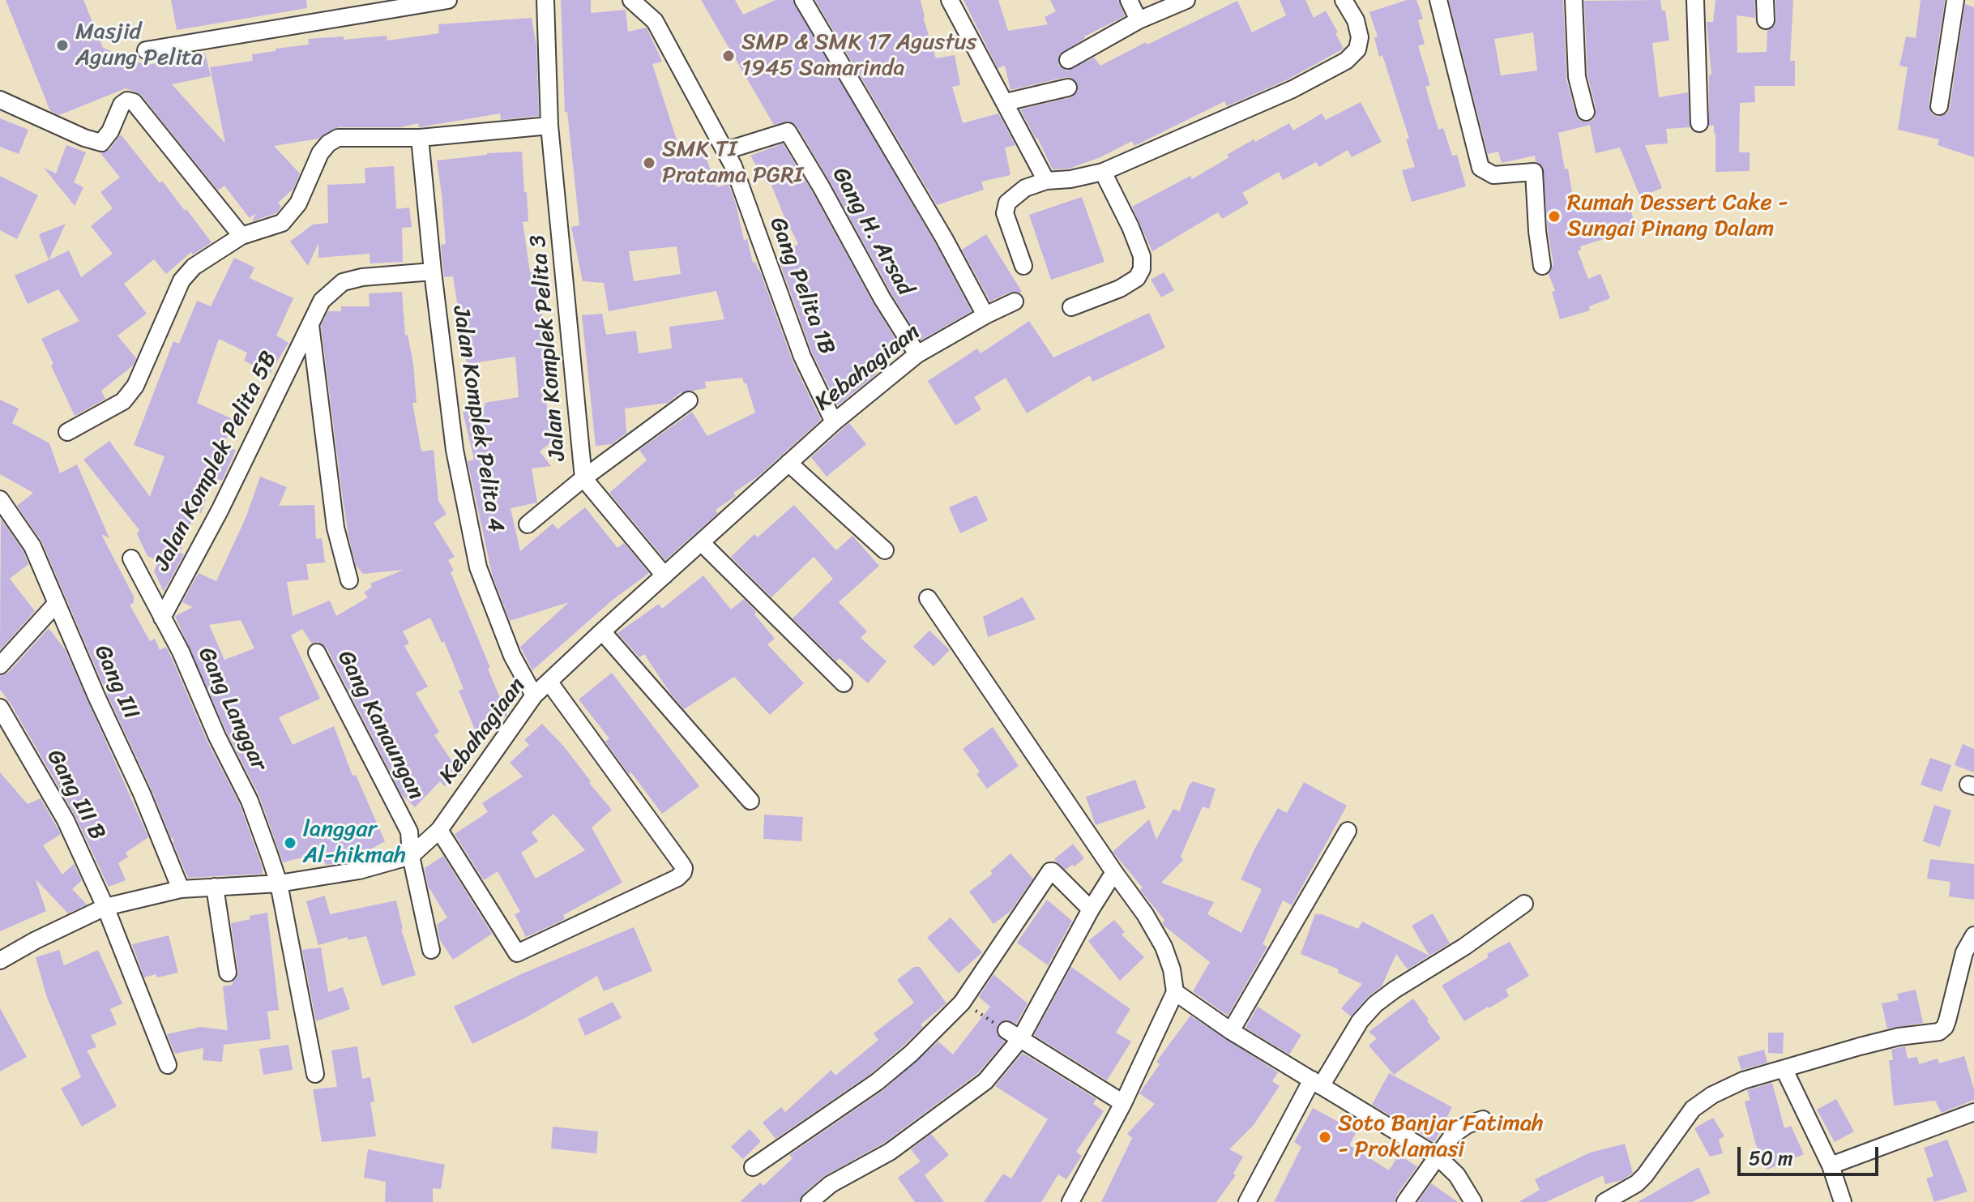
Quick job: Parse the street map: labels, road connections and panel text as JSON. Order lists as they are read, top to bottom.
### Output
{
  "streets": {
    "street": [
      "Gang H. Arsad",
      "Gang Pelita 1B",
      "Jalan Komplek Pelita 3",
      "Kebahagiaan",
      "Jalan Komplek Pelita 4",
      "Jalan Komplek Pelita 5B",
      "Gang III",
      "Gang Langgar",
      "Gang Kanaungan",
      "Gang III B"
    ]
  },
  "crossings": [
    ["Gang H. Arsad", "Gang Pelita 1B"],
    ["Gang H. Arsad", "Kebahagiaan"],
    ["Gang Pelita 1B", "Kebahagiaan"],
    ["Jalan Komplek Pelita 3", "Kebahagiaan"],
    ["Kebahagiaan", "Jalan Komplek Pelita 4"],
    ["Kebahagiaan", "Gang III"],
    ["Kebahagiaan", "Gang Langgar"],
    ["Kebahagiaan", "Gang Kanaungan"],
    ["Kebahagiaan", "Gang III B"],
    ["Jalan Komplek Pelita 4", "Jalan Komplek Pelita 5B"],
    ["Jalan Komplek Pelita 5B", "Gang Langgar"]
  ],
  "places": [
    "Masjid Agung Pelita",
    "SMP & SMK 17 Agustus 1945 Samarinda",
    "SMK TI Pratama PGRI",
    "Rumah Dessert Cake - Sungai Pinang Dalam",
    "langgar Al-hikmah",
    "Soto Banjar Fatimah - Proklamasi"
  ],
  "scale_bar": "50 m"
}
